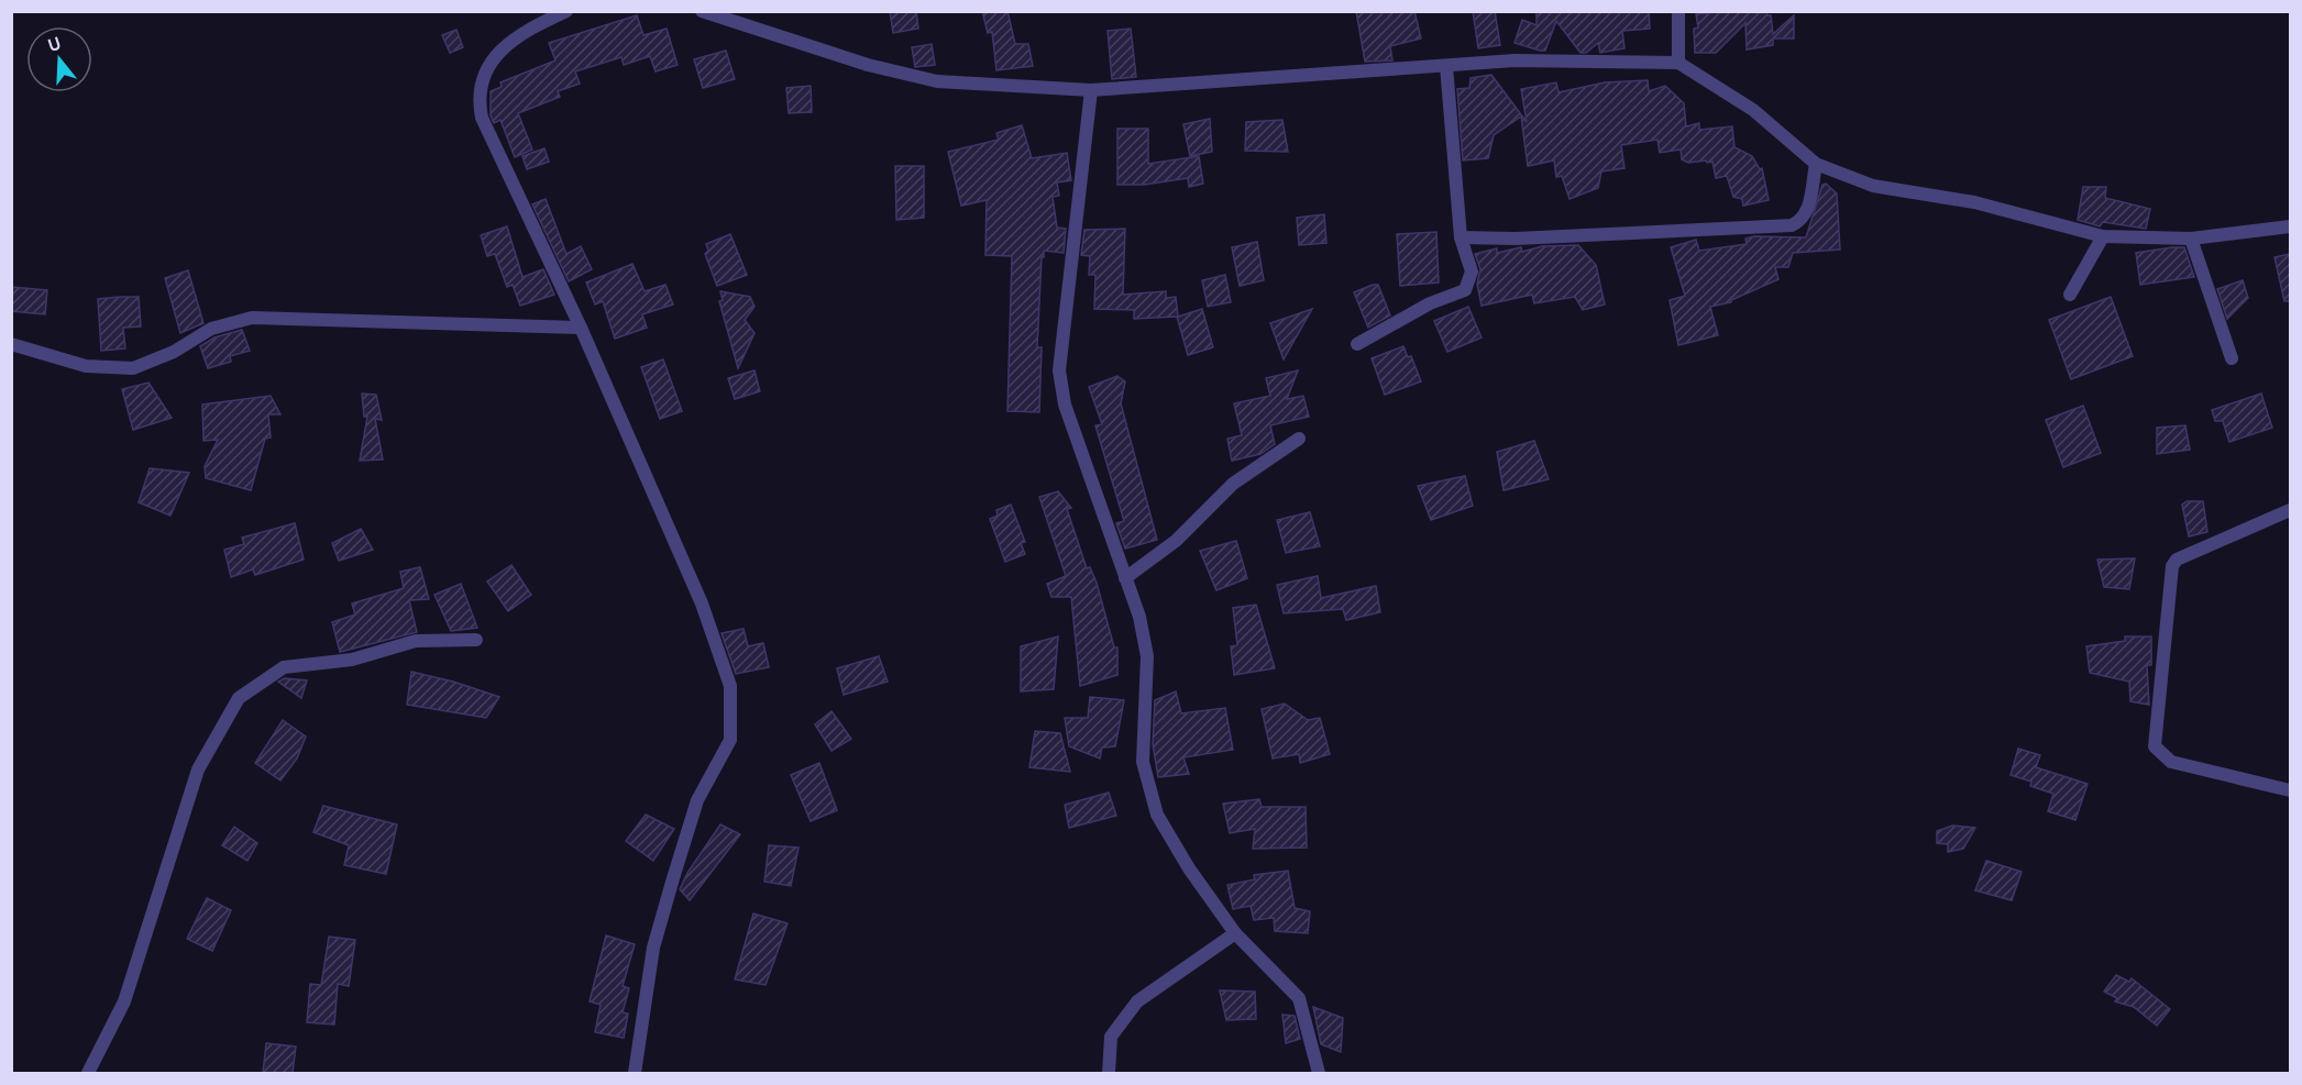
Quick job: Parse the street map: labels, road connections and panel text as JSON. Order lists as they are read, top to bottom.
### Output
{
  "north": "top"
}
